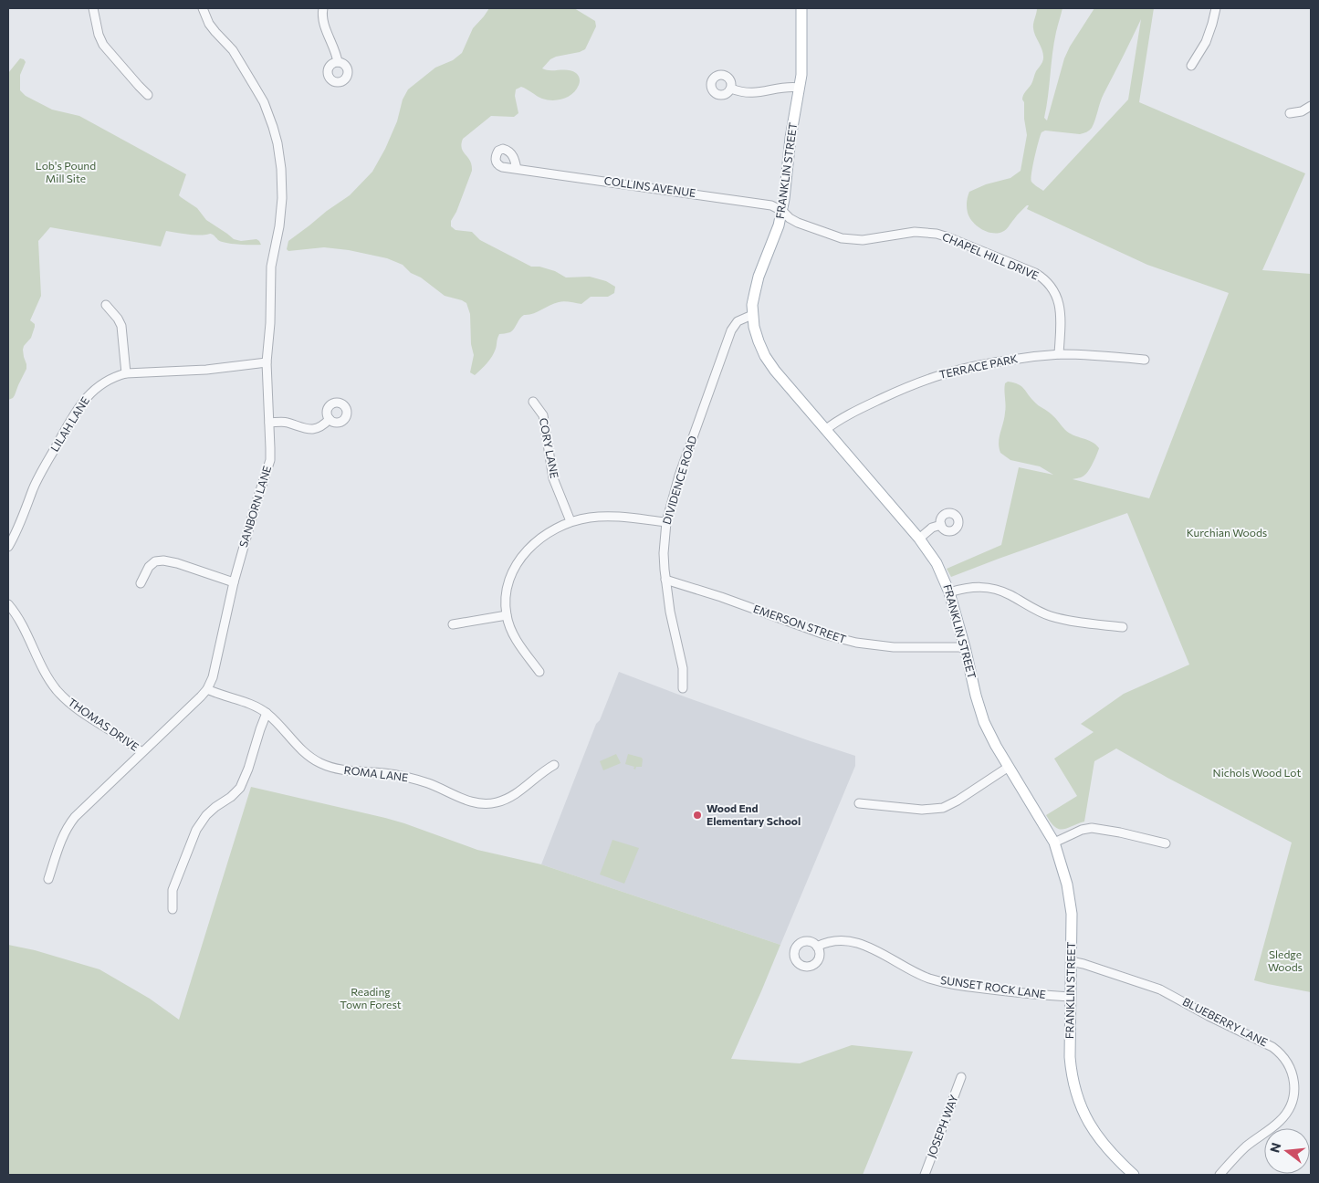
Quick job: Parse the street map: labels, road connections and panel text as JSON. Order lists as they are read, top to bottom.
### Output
{
  "streets": {
    "main road": ["FRANKLIN STREET"],
    "street": [
      "COLLINS AVENUE",
      "CHAPEL HILL DRIVE",
      "TERRACE PARK",
      "LILAH LANE",
      "CORY LANE",
      "DIVIDENCE ROAD",
      "SANBORN LANE",
      "EMERSON STREET",
      "THOMAS DRIVE",
      "ROMA LANE",
      "SUNSET ROCK LANE",
      "BLUEBERRY LANE",
      "JOSEPH WAY"
    ]
  },
  "crossings": [
    ["FRANKLIN STREET", "COLLINS AVENUE"],
    ["FRANKLIN STREET", "CHAPEL HILL DRIVE"],
    ["FRANKLIN STREET", "TERRACE PARK"],
    ["FRANKLIN STREET", "DIVIDENCE ROAD"],
    ["FRANKLIN STREET", "EMERSON STREET"],
    ["FRANKLIN STREET", "SUNSET ROCK LANE"],
    ["FRANKLIN STREET", "BLUEBERRY LANE"],
    ["COLLINS AVENUE", "CHAPEL HILL DRIVE"],
    ["CHAPEL HILL DRIVE", "TERRACE PARK"],
    ["LILAH LANE", "SANBORN LANE"],
    ["DIVIDENCE ROAD", "EMERSON STREET"],
    ["SANBORN LANE", "THOMAS DRIVE"],
    ["SANBORN LANE", "ROMA LANE"]
  ],
  "parks": [
    "Lob's Pound Mill Site",
    "Kurchian Woods",
    "Nichols Wood Lot",
    "Sledge Woods",
    "Reading Town Forest"
  ],
  "places": ["Wood End Elementary School"],
  "north": "left"
}
